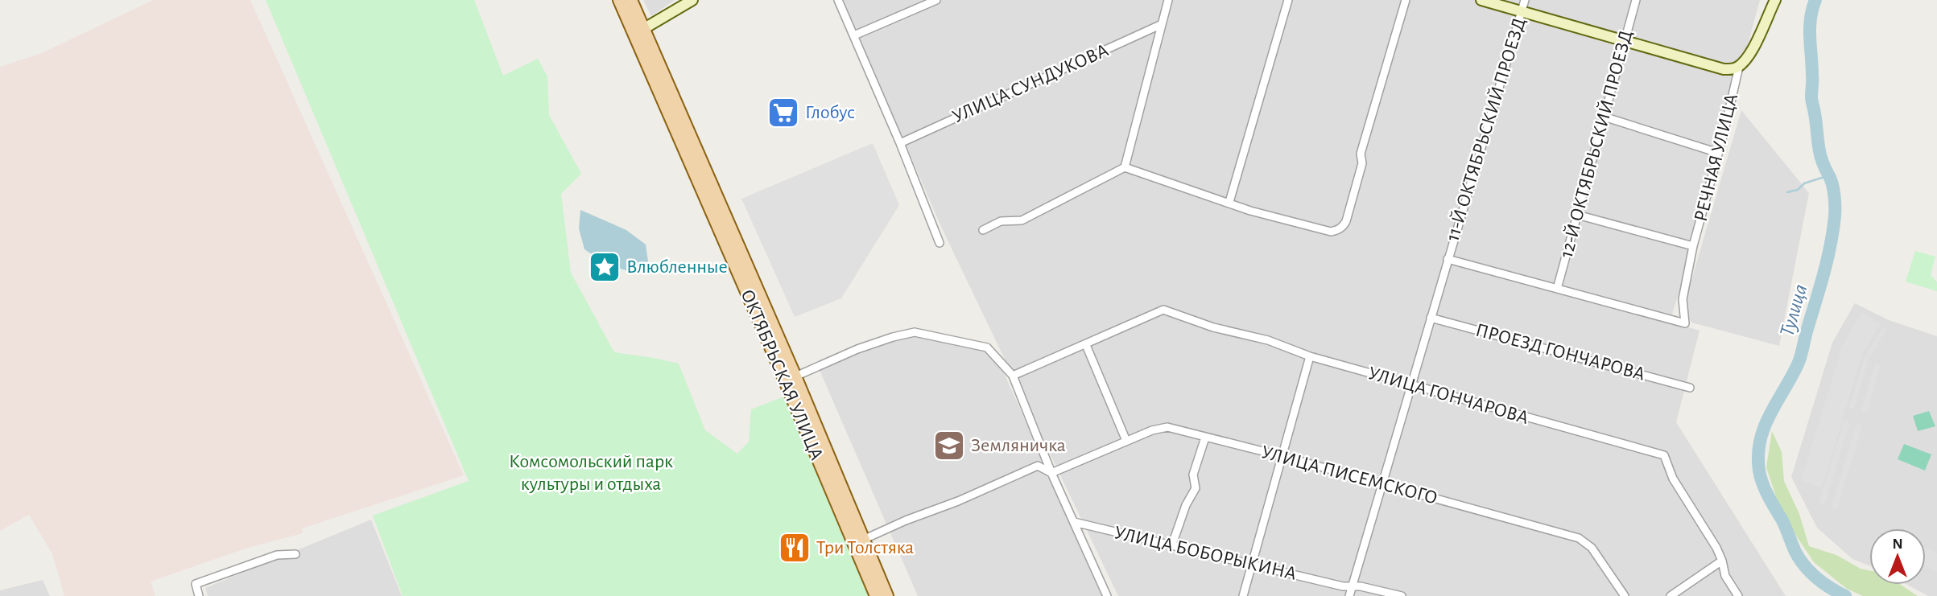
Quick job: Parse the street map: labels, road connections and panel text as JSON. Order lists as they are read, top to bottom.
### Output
{
  "streets": {
    "main road": ["ОКТЯБРЬСКАЯ УЛИЦА"],
    "street": [
      "УЛИЦА СУНДУКОВА",
      "11-Й ОКТЯБРЬСКИЙ ПРОЕЗД",
      "12-Й ОКТЯБРЬСКИЙ ПРОЕЗД",
      "РЕЧНАЯ УЛИЦА",
      "ПРОЕЗД ГОНЧАРОВА",
      "УЛИЦА ГОНЧАРОВА",
      "УЛИЦА ПИСЕМСКОГО",
      "УЛИЦА БОБОРЫКИНА"
    ]
  },
  "crossings": [
    ["11-Й ОКТЯБРЬСКИЙ ПРОЕЗД", "ПРОЕЗД ГОНЧАРОВА"],
    ["11-Й ОКТЯБРЬСКИЙ ПРОЕЗД", "УЛИЦА ГОНЧАРОВА"],
    ["11-Й ОКТЯБРЬСКИЙ ПРОЕЗД", "УЛИЦА ПИСЕМСКОГО"],
    ["11-Й ОКТЯБРЬСКИЙ ПРОЕЗД", "УЛИЦА БОБОРЫКИНА"],
    ["12-Й ОКТЯБРЬСКИЙ ПРОЕЗД", "РЕЧНАЯ УЛИЦА"]
  ],
  "water": ["Тулица"],
  "parks": ["Комсомольский парк культуры и отдыха"],
  "places": {
    "supermarket": ["Глобус"],
    "place": ["Влюбленные"],
    "school or university": ["Земляничка"],
    "restaurant": ["Три Толстяка"]
  },
  "north": "top"
}
